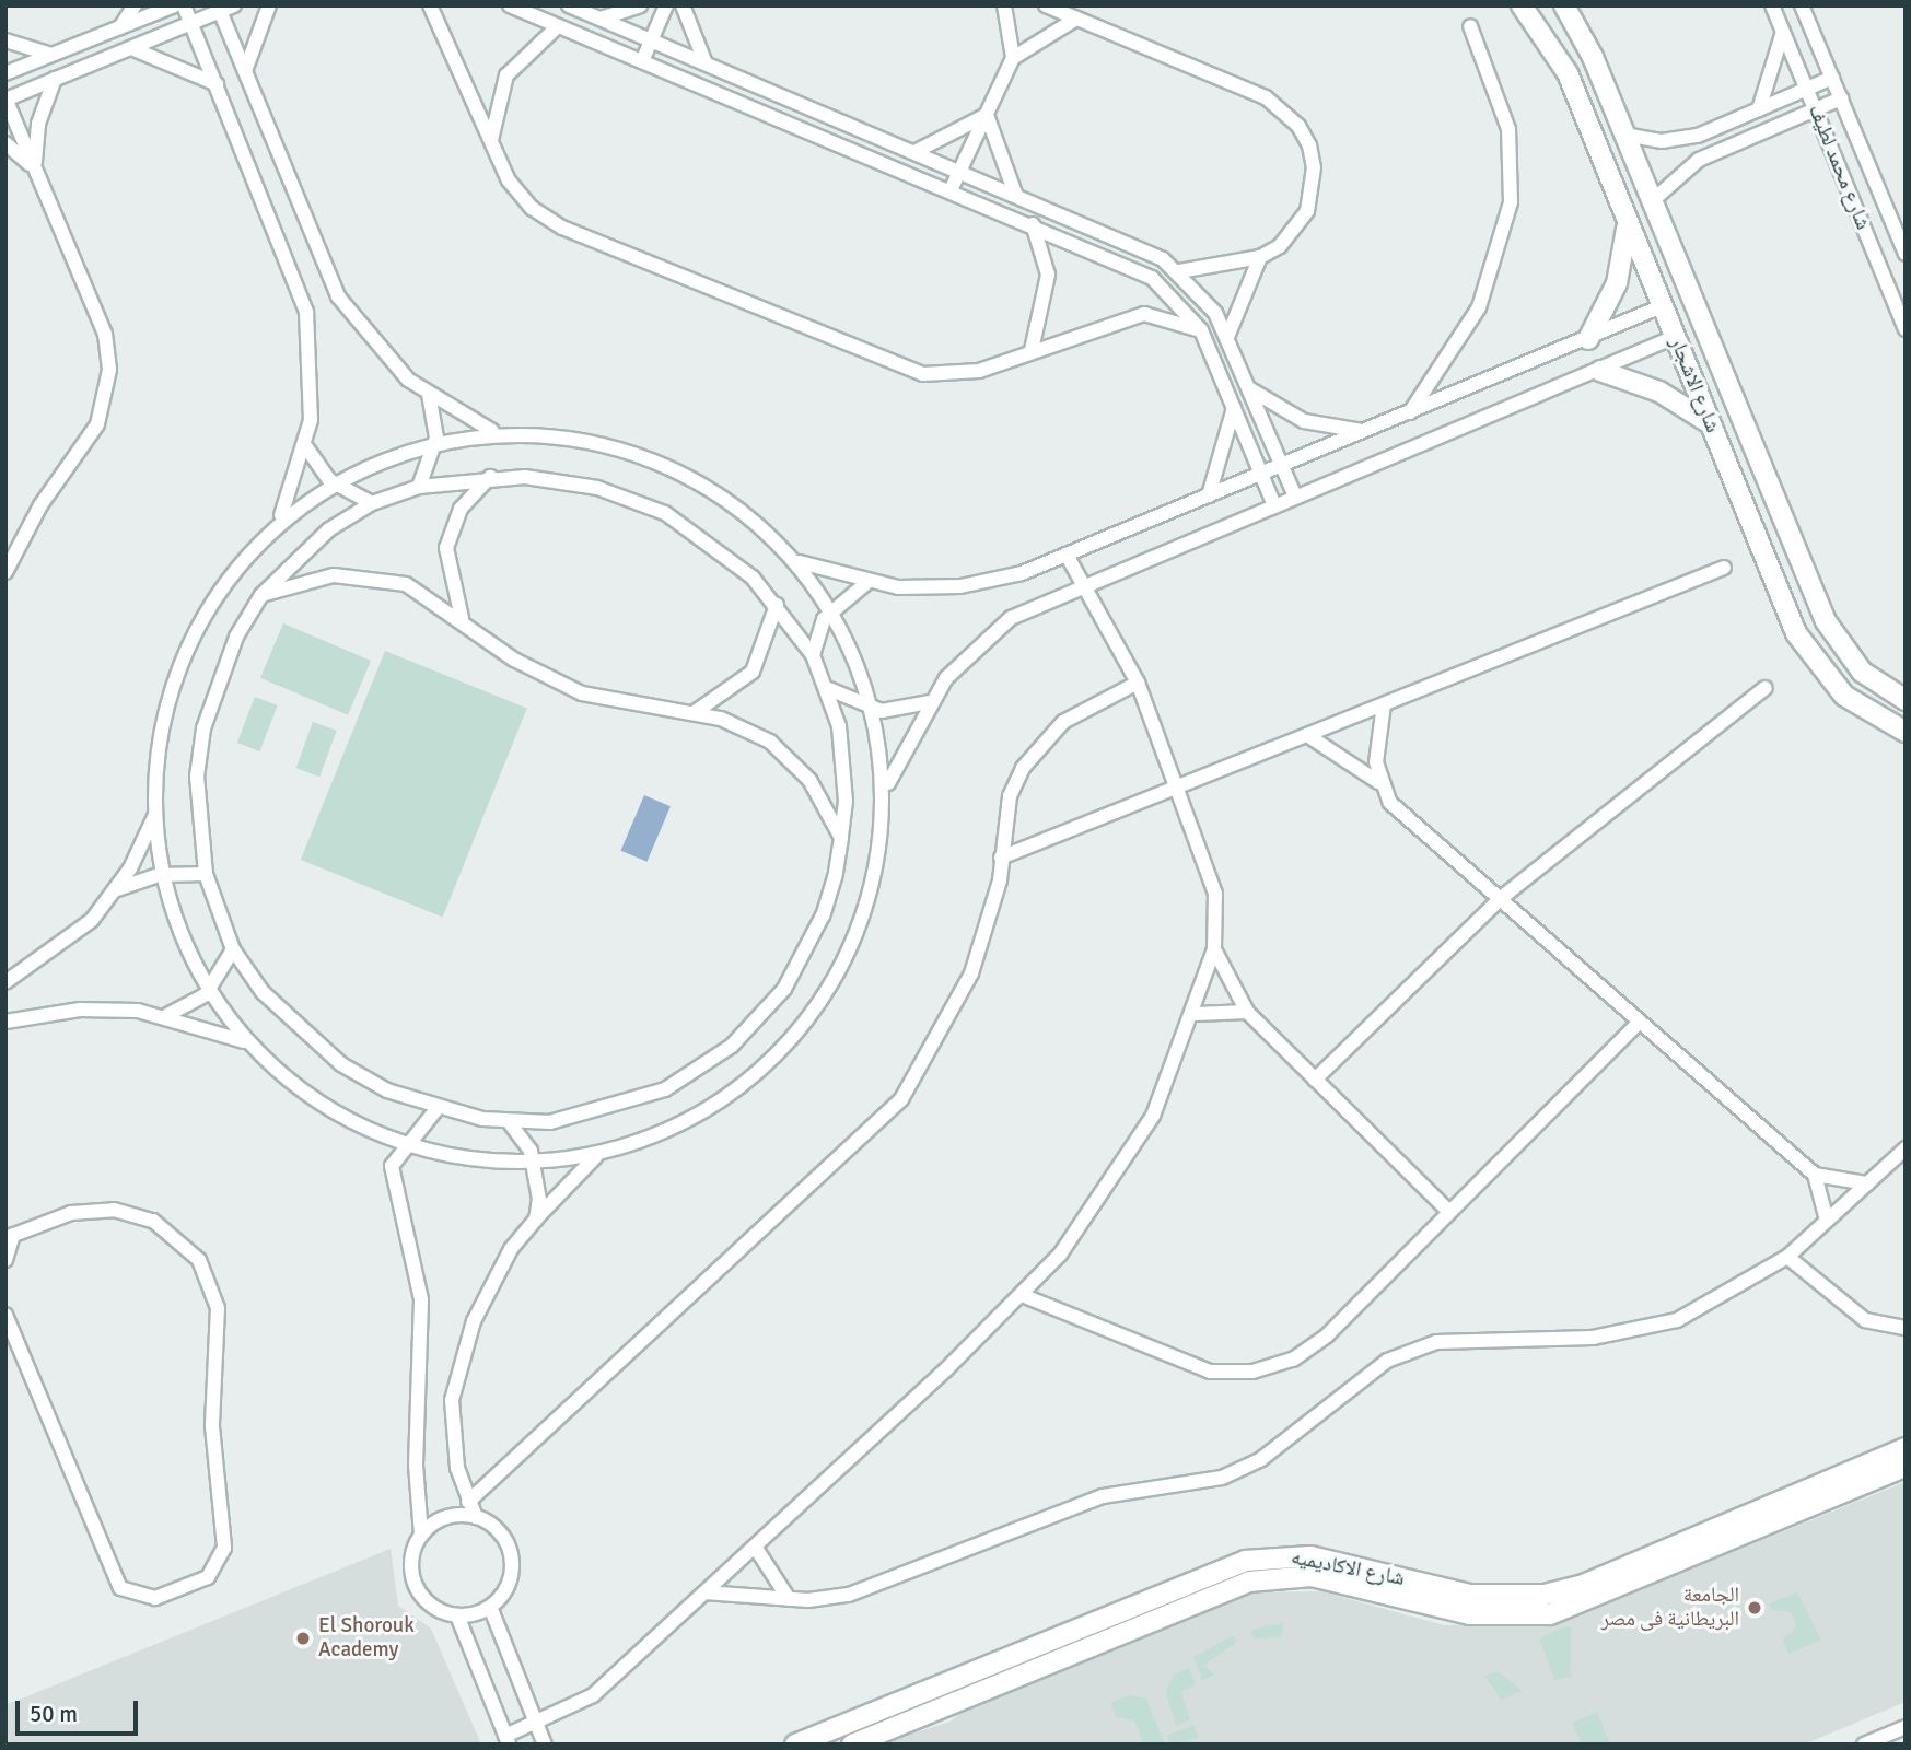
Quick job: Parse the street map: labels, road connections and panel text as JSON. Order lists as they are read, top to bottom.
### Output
{
  "streets": {
    "street": ["شارع محمد لطيف", "شارع الاشجار", "شارع الاكاديميه"]
  },
  "places": ["الجامعة البريطانية فى مصر", "El Shorouk Academy"],
  "scale_bar": "50 m"
}
